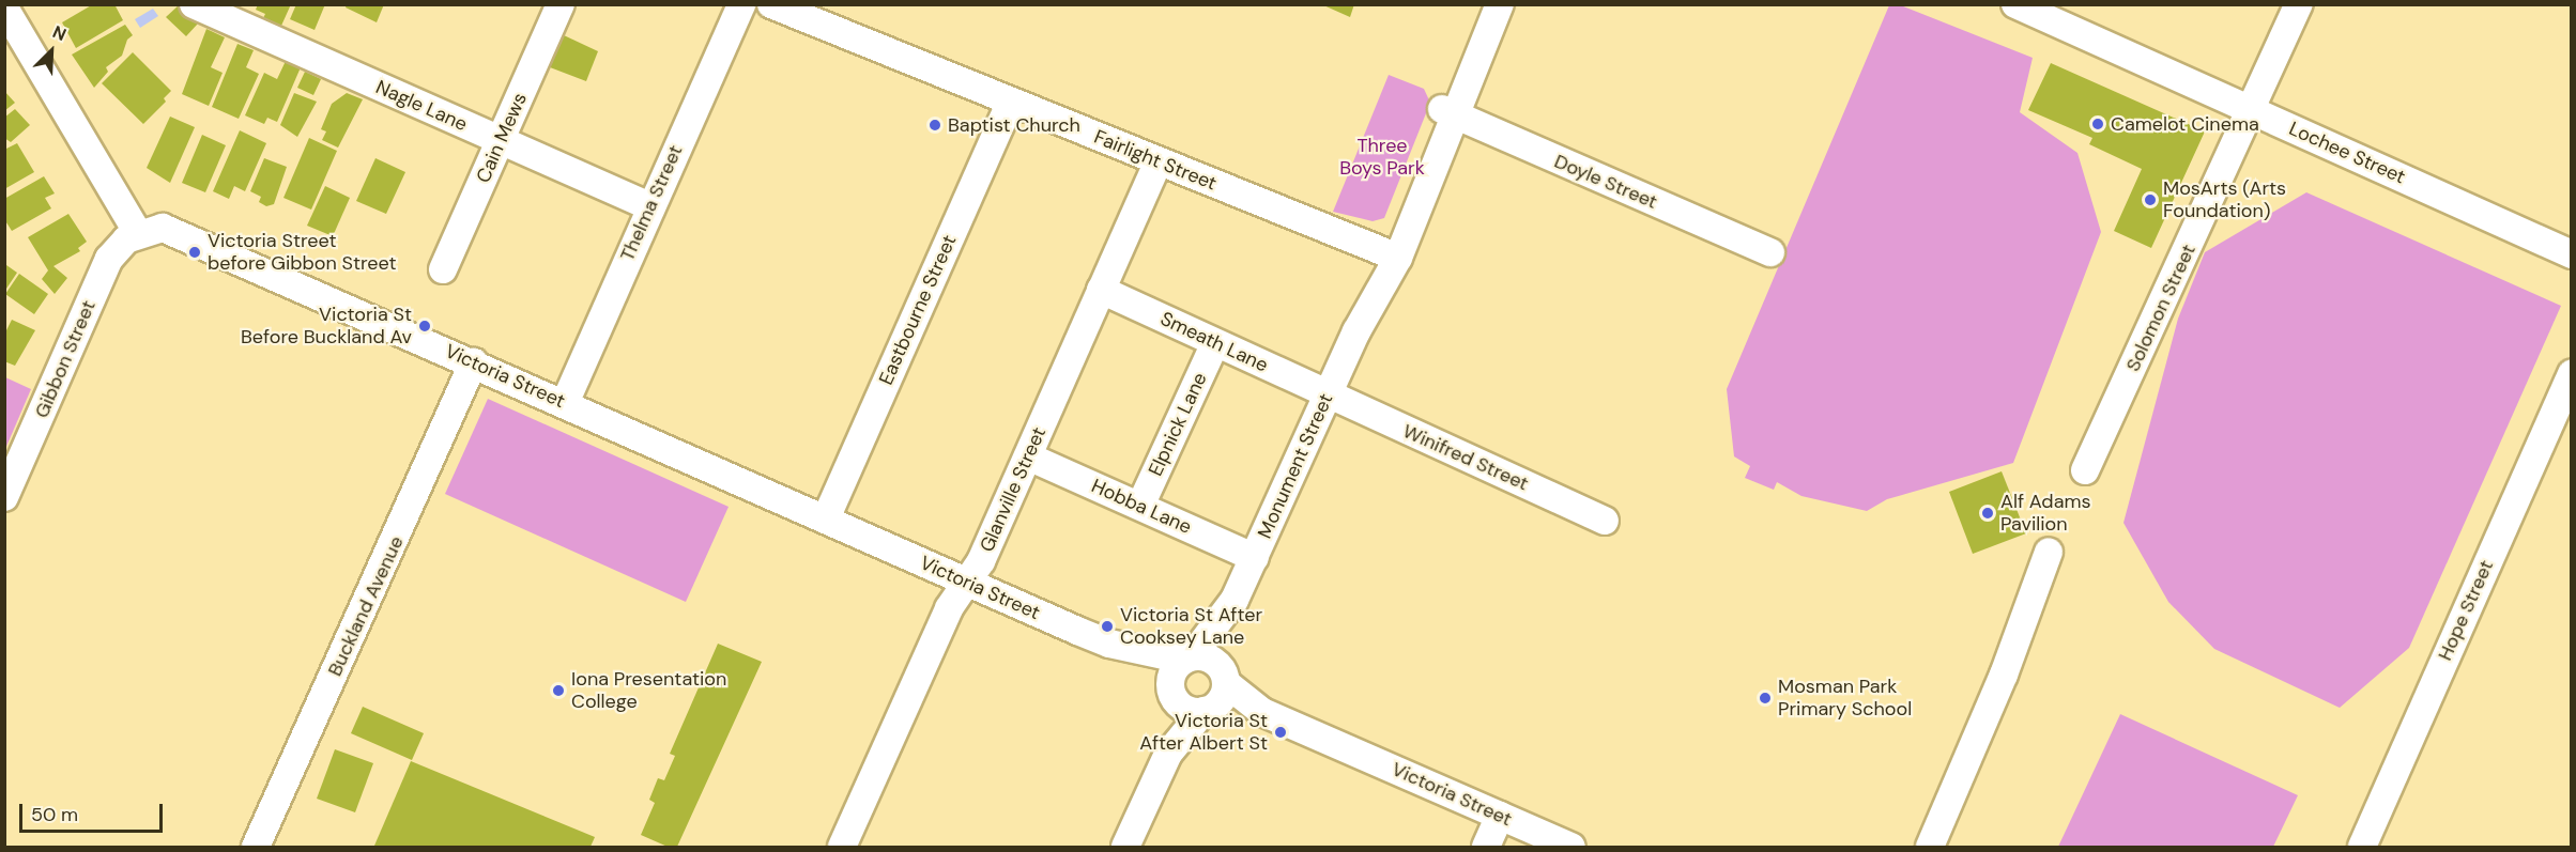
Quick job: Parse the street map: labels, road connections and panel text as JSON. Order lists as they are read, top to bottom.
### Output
{
  "streets": {
    "street": [
      "Nagle Lane",
      "Cain Mews",
      "Lochee Street",
      "Fairlight Street",
      "Doyle Street",
      "Thelma Street",
      "Solomon Street",
      "Eastbourne Street",
      "Smeath Lane",
      "Gibbon Street",
      "Victoria Street",
      "Elpnick Lane",
      "Winifred Street",
      "Monument Street",
      "Glanville Street",
      "Hobba Lane",
      "Buckland Avenue",
      "Hope Street"
    ]
  },
  "crossings": [
    ["Nagle Lane", "Cain Mews"],
    ["Nagle Lane", "Thelma Street"],
    ["Lochee Street", "Solomon Street"],
    ["Fairlight Street", "Eastbourne Street"],
    ["Fairlight Street", "Monument Street"],
    ["Fairlight Street", "Glanville Street"],
    ["Doyle Street", "Monument Street"],
    ["Thelma Street", "Victoria Street"],
    ["Eastbourne Street", "Victoria Street"],
    ["Smeath Lane", "Elpnick Lane"],
    ["Smeath Lane", "Winifred Street"],
    ["Smeath Lane", "Monument Street"],
    ["Smeath Lane", "Glanville Street"],
    ["Gibbon Street", "Victoria Street"],
    ["Victoria Street", "Monument Street"],
    ["Victoria Street", "Glanville Street"],
    ["Victoria Street", "Buckland Avenue"],
    ["Elpnick Lane", "Hobba Lane"],
    ["Winifred Street", "Monument Street"],
    ["Monument Street", "Hobba Lane"],
    ["Glanville Street", "Hobba Lane"]
  ],
  "parks": ["Three Boys Park"],
  "places": [
    "Camelot Cinema",
    "Baptist Church",
    "MosArts (Arts Foundation)",
    "Victoria Street before Gibbon Street",
    "Victoria St Before Buckland Av",
    "Alf Adams Pavilion",
    "Victoria St After Cooksey Lane",
    "Iona Presentation College",
    "Mosman Park Primary School",
    "Victoria St After Albert St"
  ],
  "scale_bar": "50 m",
  "north": "top right"
}
